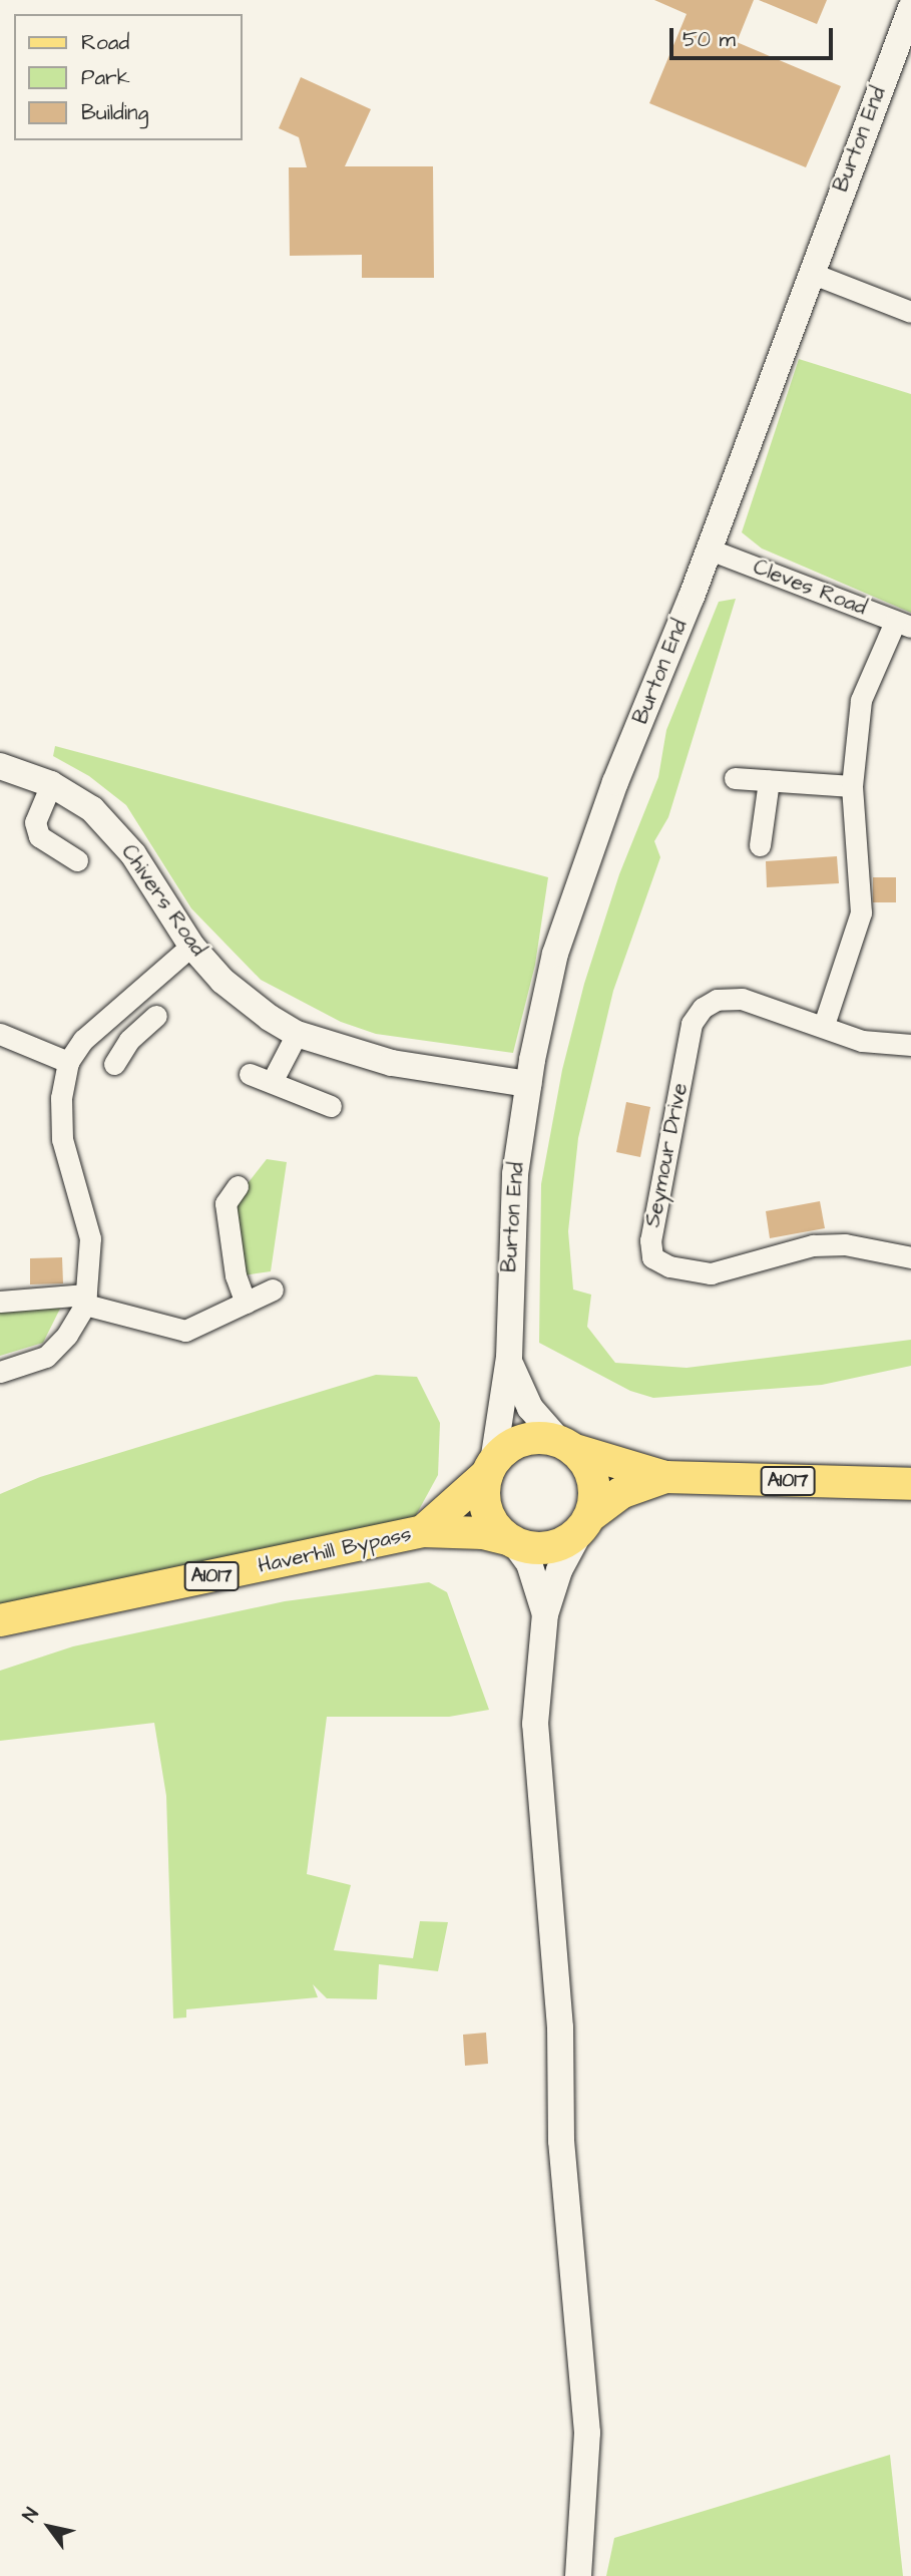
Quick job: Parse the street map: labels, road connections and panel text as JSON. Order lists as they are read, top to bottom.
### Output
{
  "streets": {
    "main road": ["A1017", "Haverhill Bypass"],
    "street": [
      "Burton End",
      "Cleves Road",
      "Chivers Road",
      "Seymour Drive"
    ]
  },
  "crossings": [
    ["Burton End", "Cleves Road"],
    ["Burton End", "Chivers Road"],
    ["Burton End", "A1017"],
    ["Burton End", "Haverhill Bypass"],
    ["A1017", "Haverhill Bypass"]
  ],
  "legend": ["Road", "Park", "Building"],
  "scale_bar": "50 m",
  "north": "top left"
}
